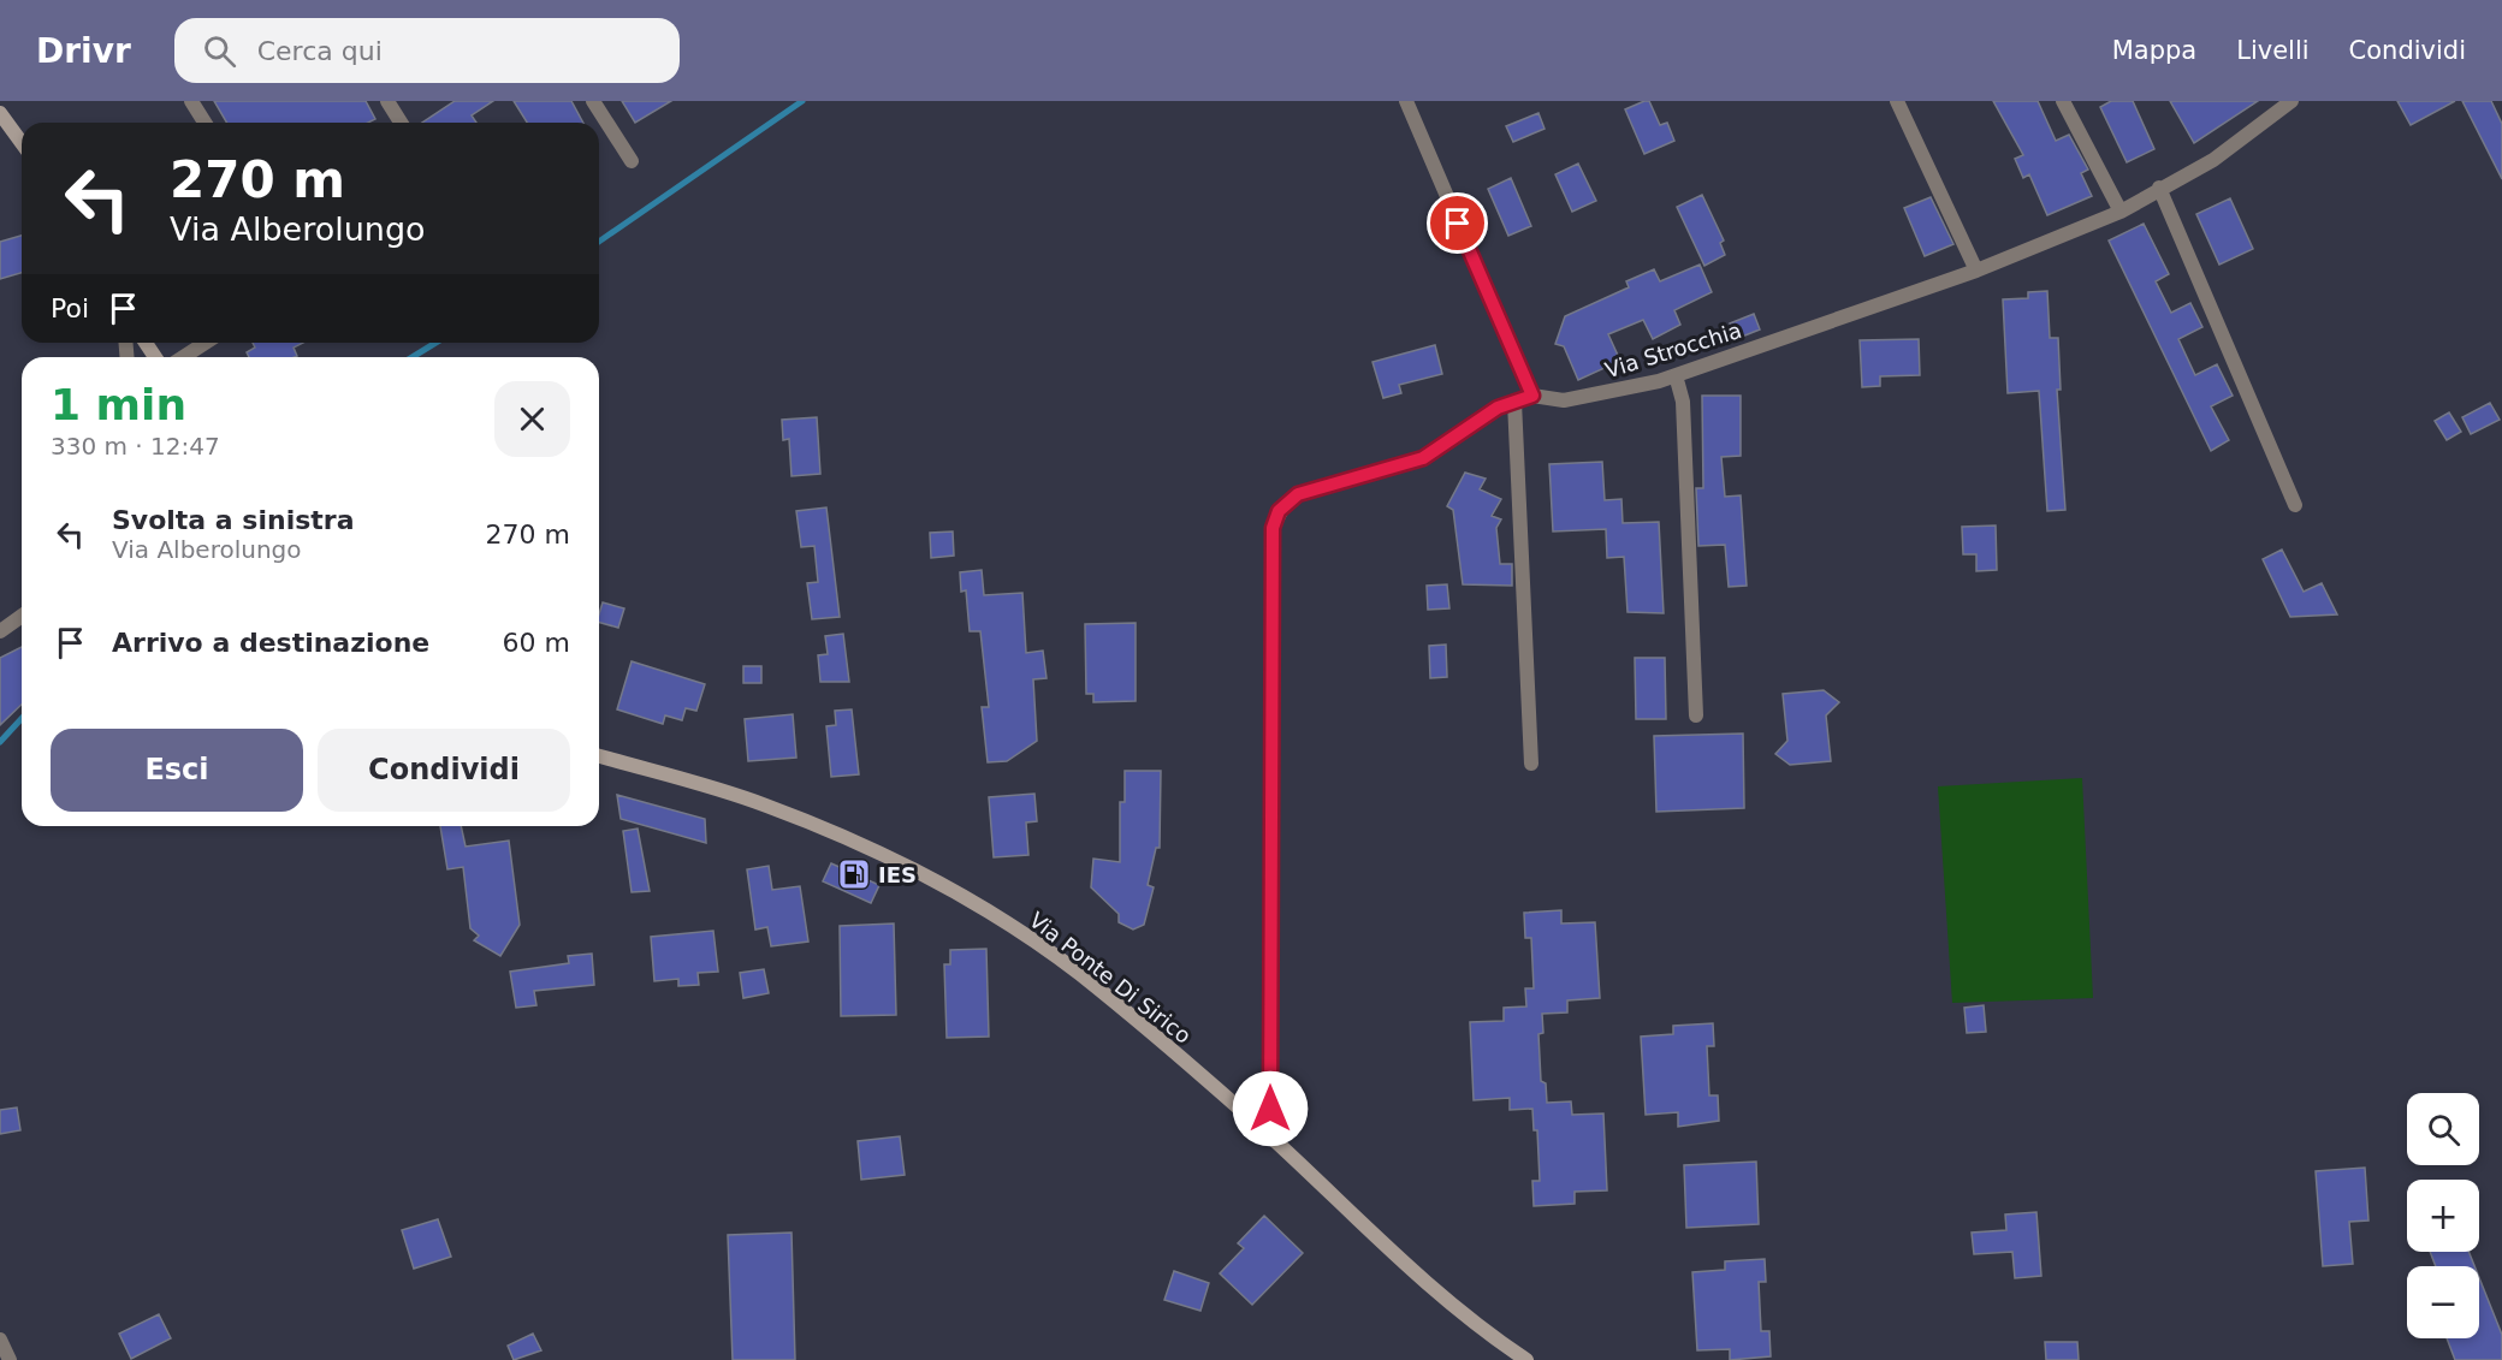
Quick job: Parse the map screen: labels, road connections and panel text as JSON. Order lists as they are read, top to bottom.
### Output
{
  "streets": {
    "street": ["Via Strocchia", "Via Ponte Di Sirico"]
  },
  "crossings": [
    ["Via Strocchia", "Via Ponte Di Sirico"]
  ],
  "places": {
    "fuel station": ["IES"]
  },
  "page": {
    "header": "Drivr",
    "search": "Cerca qui",
    "nav": ["Mappa", "Livelli", "Condividi"],
    "turn": ["270 m", "Via Alberolungo"],
    "then": "Poi",
    "heading": ["1 min", "330 m · 12:47"],
    "list": [
      {
        "name": "Svolta a sinistra",
        "note": "Via Alberolungo",
        "value": "270 m"
      },
      {
        "name": "Arrivo a destinazione",
        "value": "60 m"
      }
    ],
    "buttons": ["Esci", "Condividi"],
    "map_buttons": ["+", "−"]
  }
}
